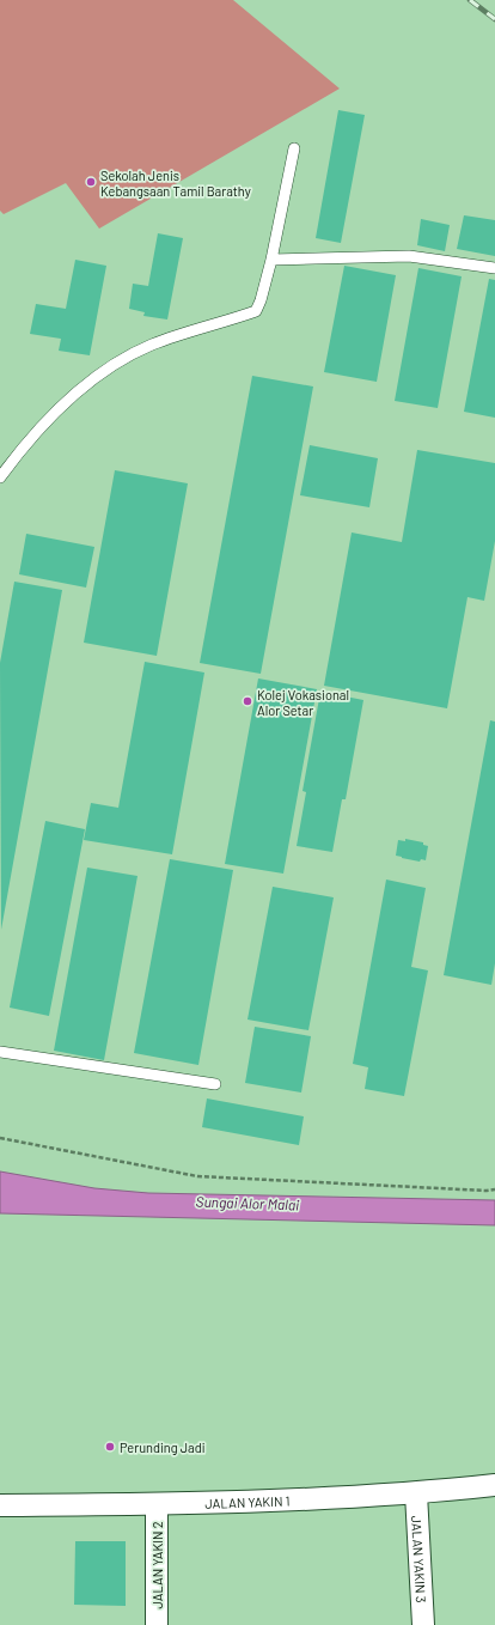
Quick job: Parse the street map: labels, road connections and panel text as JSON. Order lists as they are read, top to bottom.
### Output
{
  "streets": {
    "street": ["JALAN YAKIN 1", "JALAN YAKIN 3", "JALAN YAKIN 2"]
  },
  "crossings": [
    ["JALAN YAKIN 1", "JALAN YAKIN 3"],
    ["JALAN YAKIN 1", "JALAN YAKIN 2"]
  ],
  "water": ["Sungai Alor Malai"],
  "places": ["Sekolah Jenis Kebangsaan Tamil Barathy", "Kolej Vokasional Alor Setar", "Perunding Jadi"]
}
